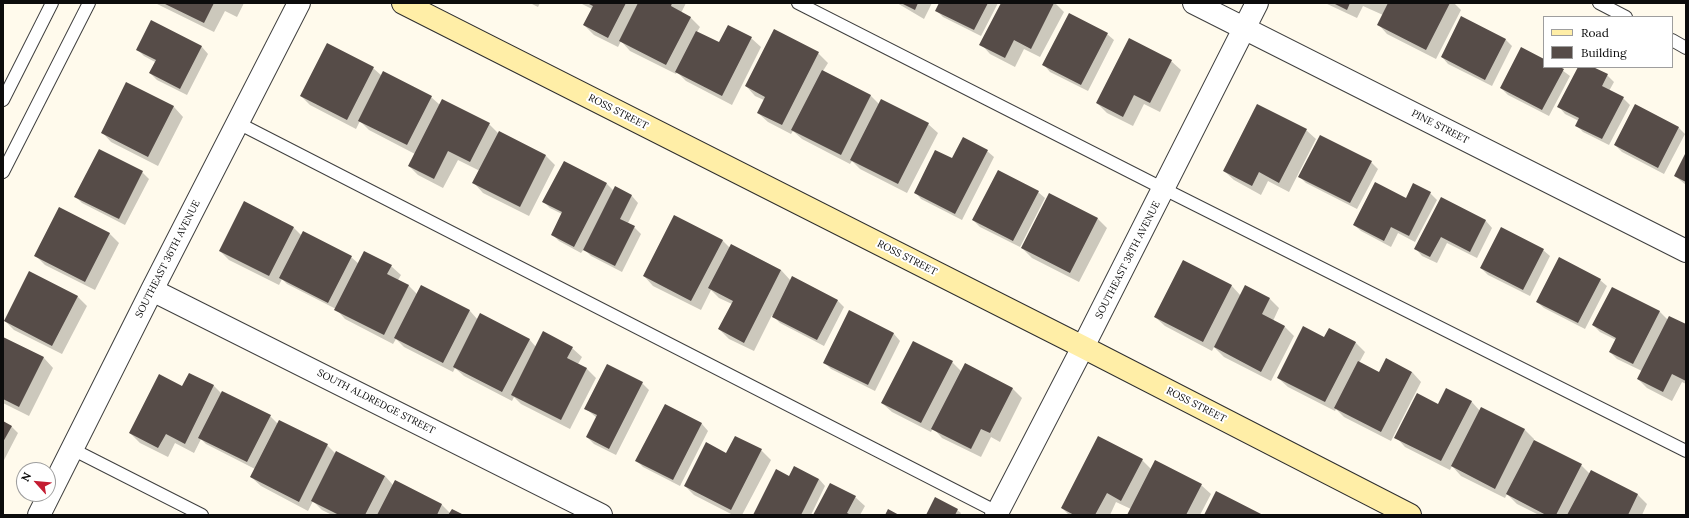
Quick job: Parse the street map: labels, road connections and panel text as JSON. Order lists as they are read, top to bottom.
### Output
{
  "streets": {
    "street": [
      "ROSS STREET",
      "PINE STREET",
      "SOUTHEAST 36TH AVENUE",
      "SOUTHEAST 38TH AVENUE",
      "SOUTH ALDREDGE STREET"
    ]
  },
  "crossings": [
    ["ROSS STREET", "SOUTHEAST 38TH AVENUE"],
    ["PINE STREET", "SOUTHEAST 38TH AVENUE"],
    ["SOUTHEAST 36TH AVENUE", "SOUTH ALDREDGE STREET"]
  ],
  "legend": ["Road", "Building"],
  "north": "top left"
}
